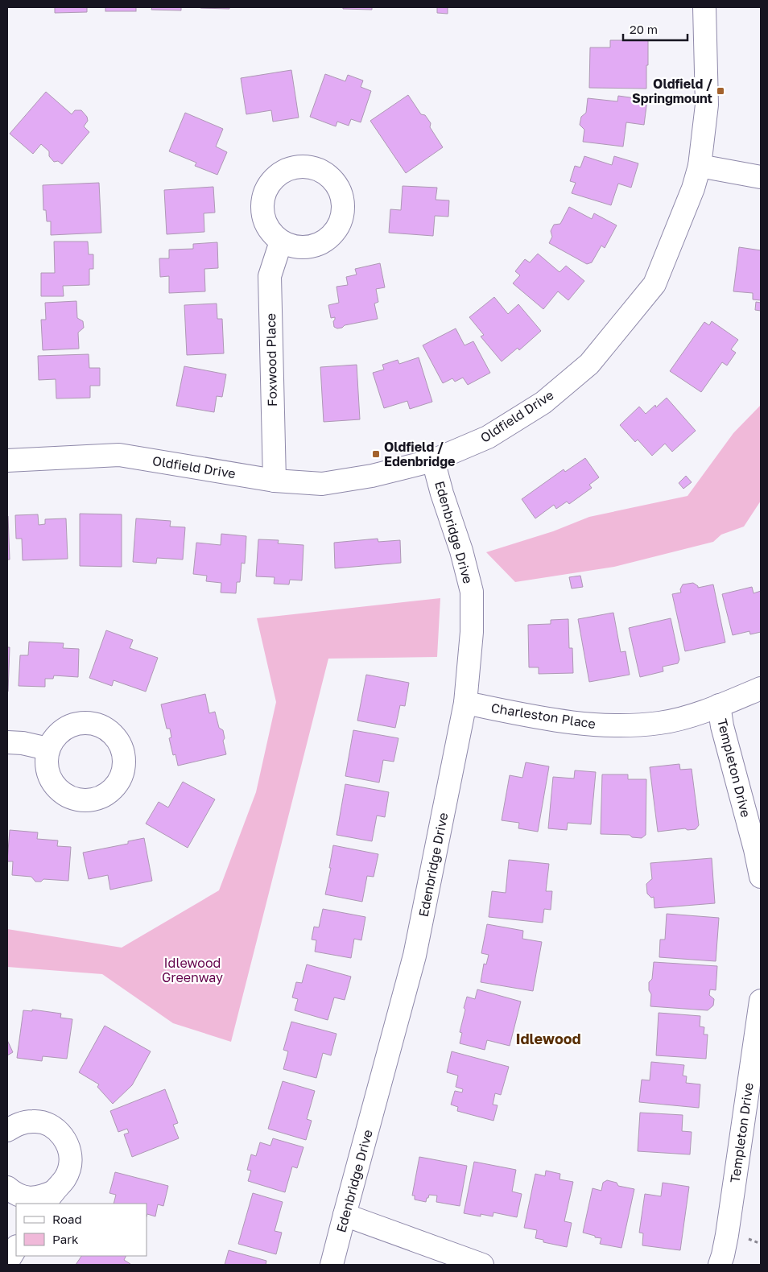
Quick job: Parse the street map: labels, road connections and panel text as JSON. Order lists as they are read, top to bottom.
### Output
{
  "streets": {
    "street": [
      "Foxwood Place",
      "Oldfield Drive",
      "Edenbridge Drive",
      "Charleston Place",
      "Templeton Drive"
    ]
  },
  "crossings": [
    ["Foxwood Place", "Oldfield Drive"],
    ["Oldfield Drive", "Edenbridge Drive"],
    ["Edenbridge Drive", "Charleston Place"],
    ["Charleston Place", "Templeton Drive"]
  ],
  "districts": ["Idlewood"],
  "parks": ["Idlewood Greenway"],
  "places": {
    "transit": ["Oldfield / Springmount", "Oldfield / Edenbridge"]
  },
  "legend": ["Road", "Park"],
  "scale_bar": "20 m"
}
